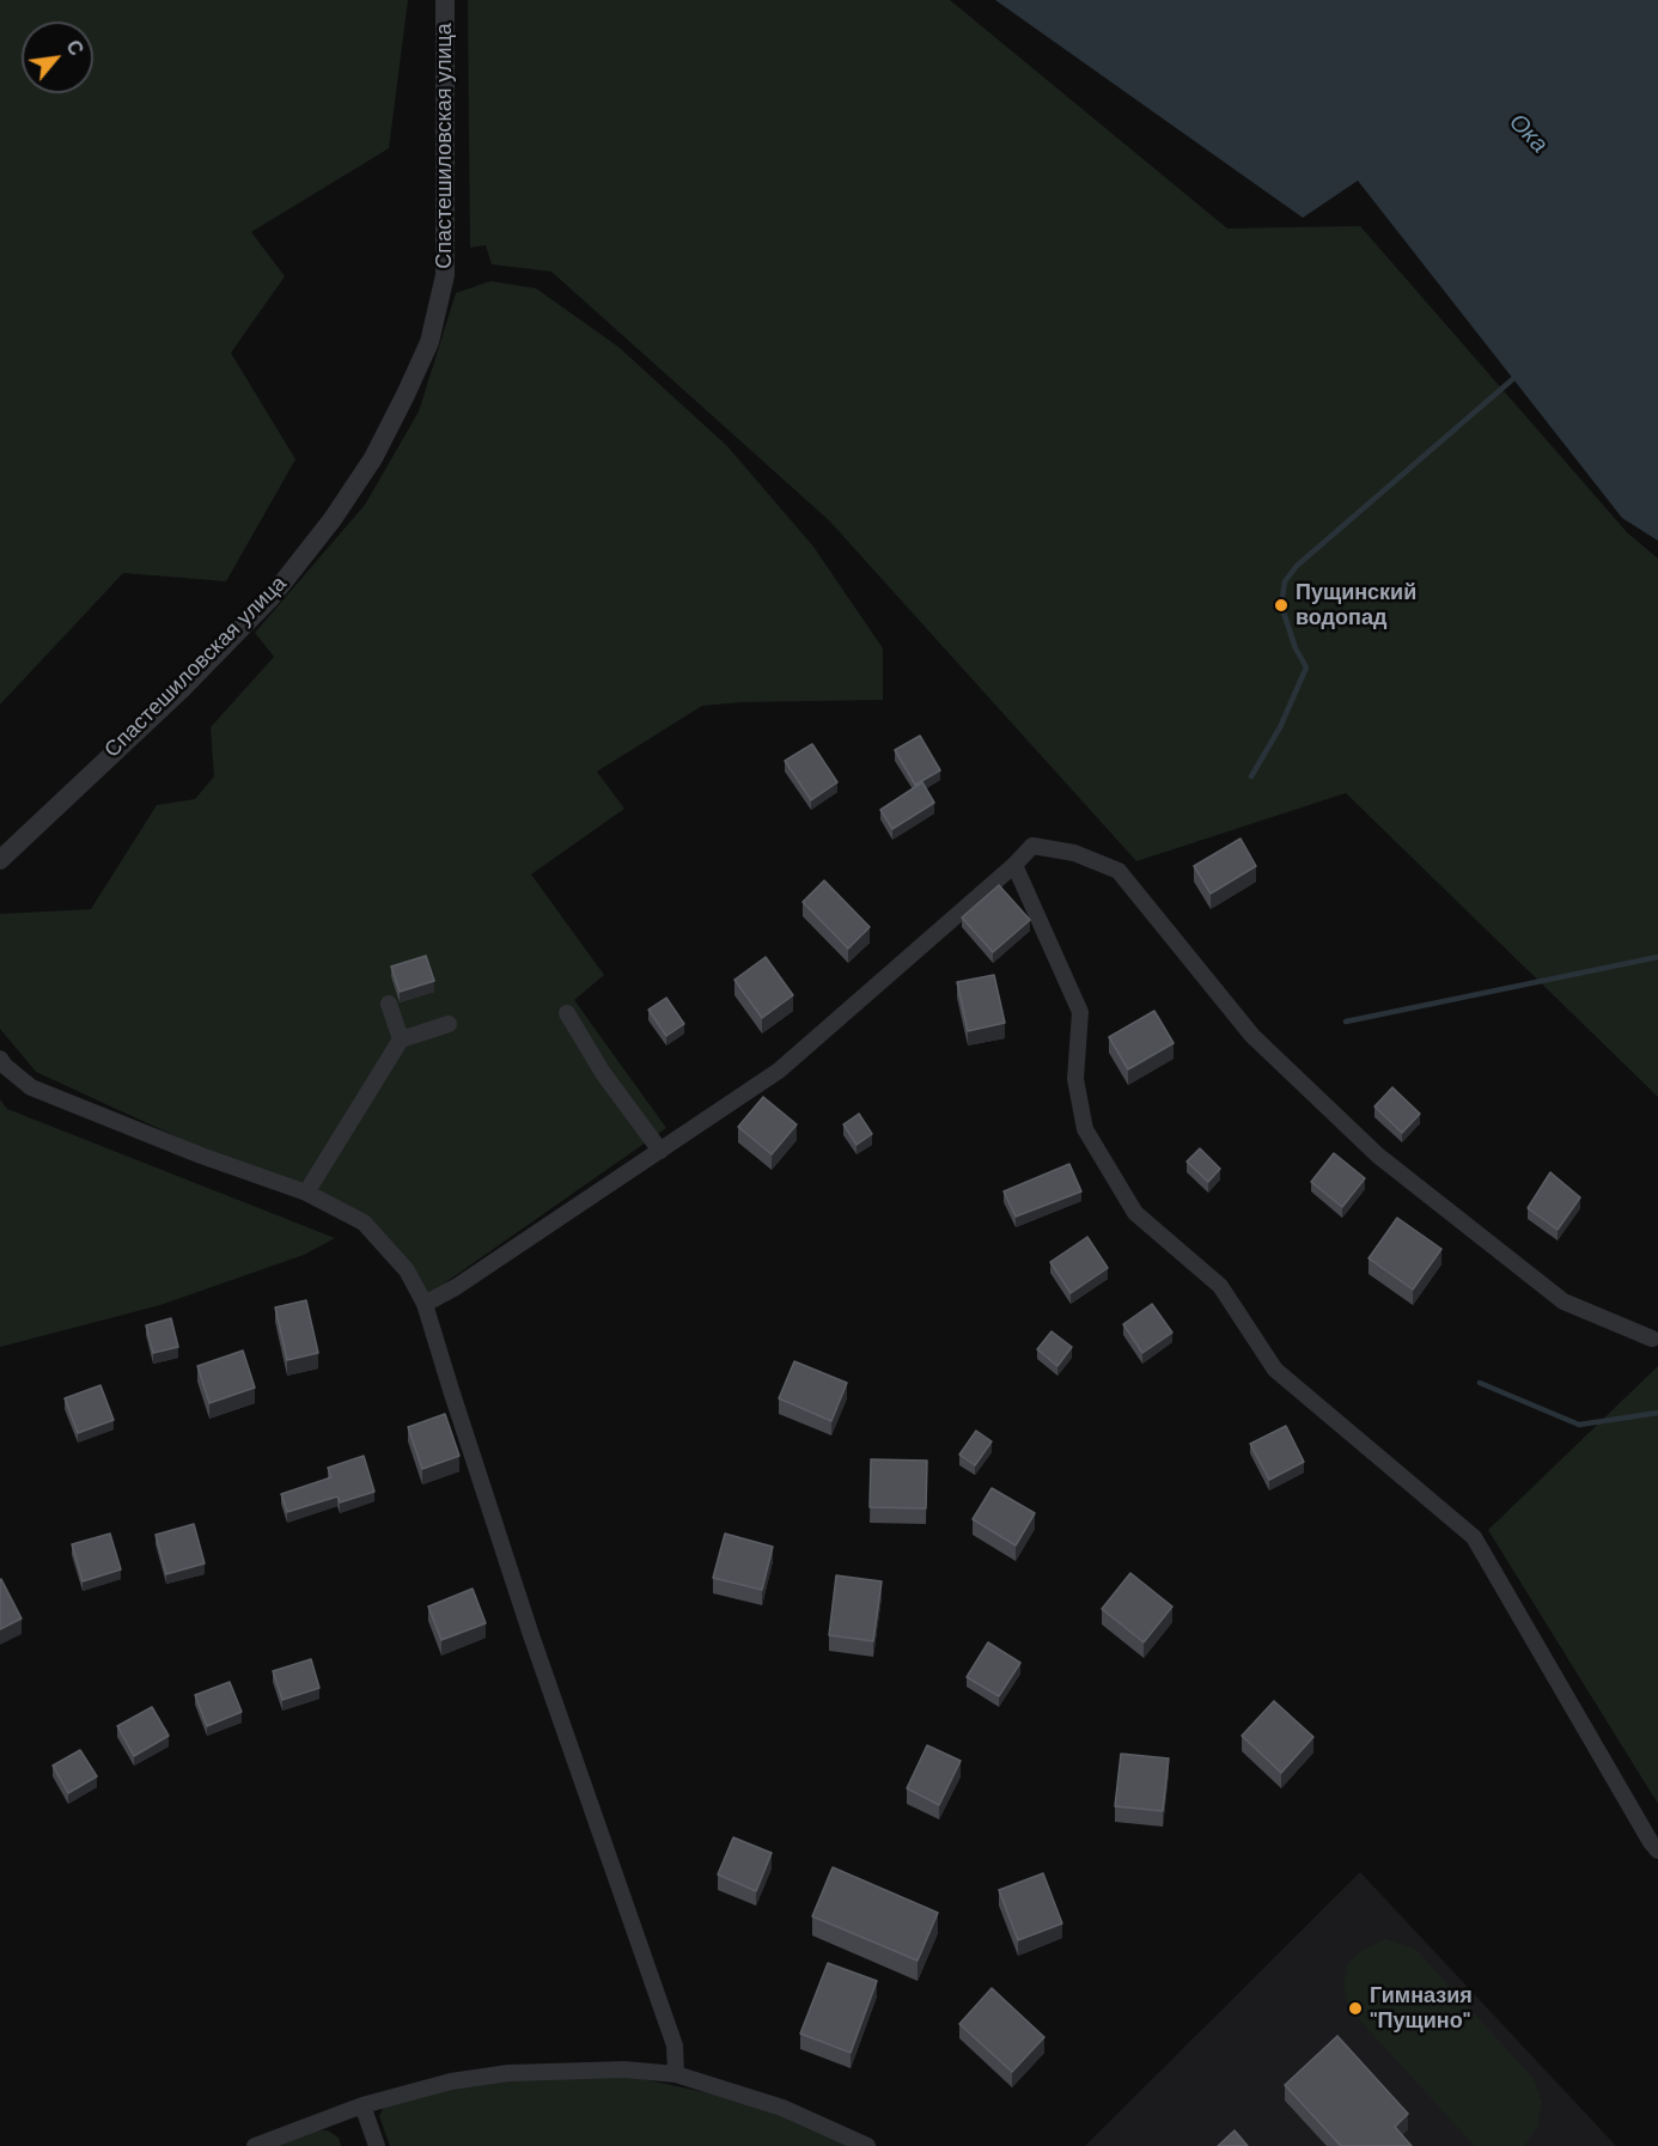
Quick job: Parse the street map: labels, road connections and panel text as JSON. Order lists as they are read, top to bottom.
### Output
{
  "streets": {
    "street": ["Спастешиловская улица"]
  },
  "water": ["Ока"],
  "places": ["Пущинский водопад", "Гимназия \"Пущино\""],
  "north": "top right"
}
